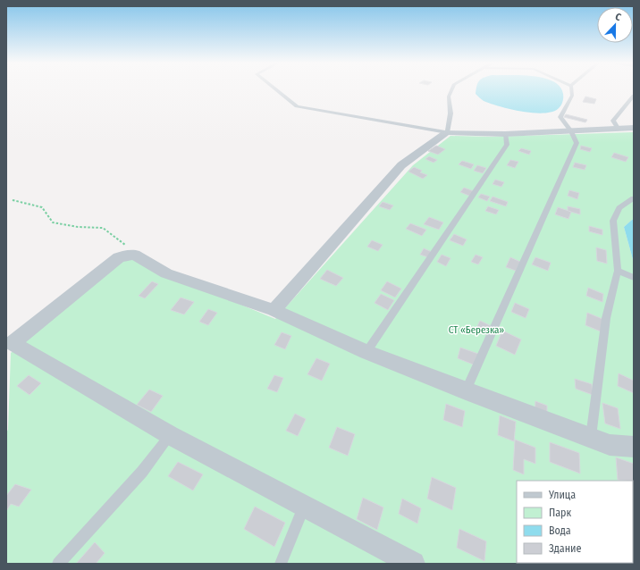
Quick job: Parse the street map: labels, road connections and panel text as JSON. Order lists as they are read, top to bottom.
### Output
{
  "parks": ["СТ «Березка»"],
  "legend": [
    "Улица",
    "Парк",
    "Вода",
    "Здание"
  ],
  "north": "top"
}
